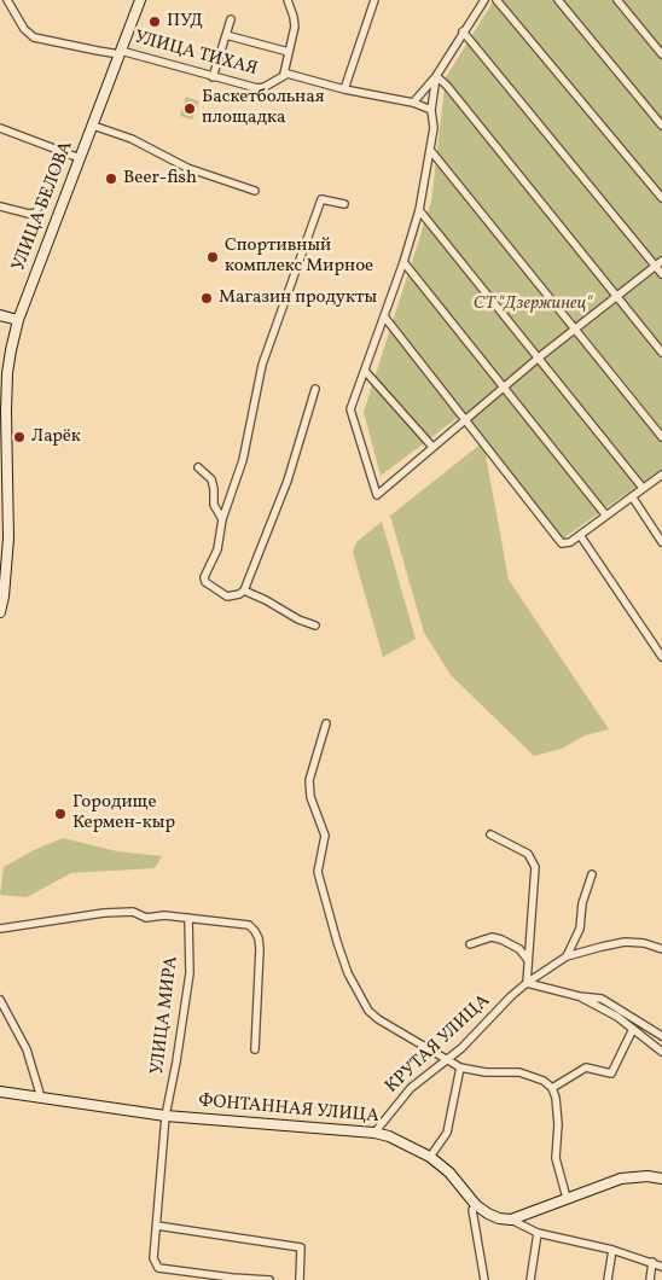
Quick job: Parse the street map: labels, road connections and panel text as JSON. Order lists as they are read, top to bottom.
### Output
{
  "streets": {
    "main road": ["УЛИЦА БЕЛОВА", "ФОНТАННАЯ УЛИЦА"],
    "street": ["УЛИЦА ТИХАЯ", "УЛИЦА МИРА", "КРУТАЯ УЛИЦА"]
  },
  "crossings": [
    ["УЛИЦА ТИХАЯ", "УЛИЦА БЕЛОВА"],
    ["УЛИЦА МИРА", "ФОНТАННАЯ УЛИЦА"],
    ["КРУТАЯ УЛИЦА", "ФОНТАННАЯ УЛИЦА"]
  ],
  "parks": ["СТ \"Дзержинец\""],
  "places": [
    "ПУД",
    "Баскетбольная площадка",
    "Beer-fish",
    "Спортивный комплекс Мирное",
    "Магазин продукты",
    "Ларёк",
    "Городище Кермен-кыр"
  ]
}
